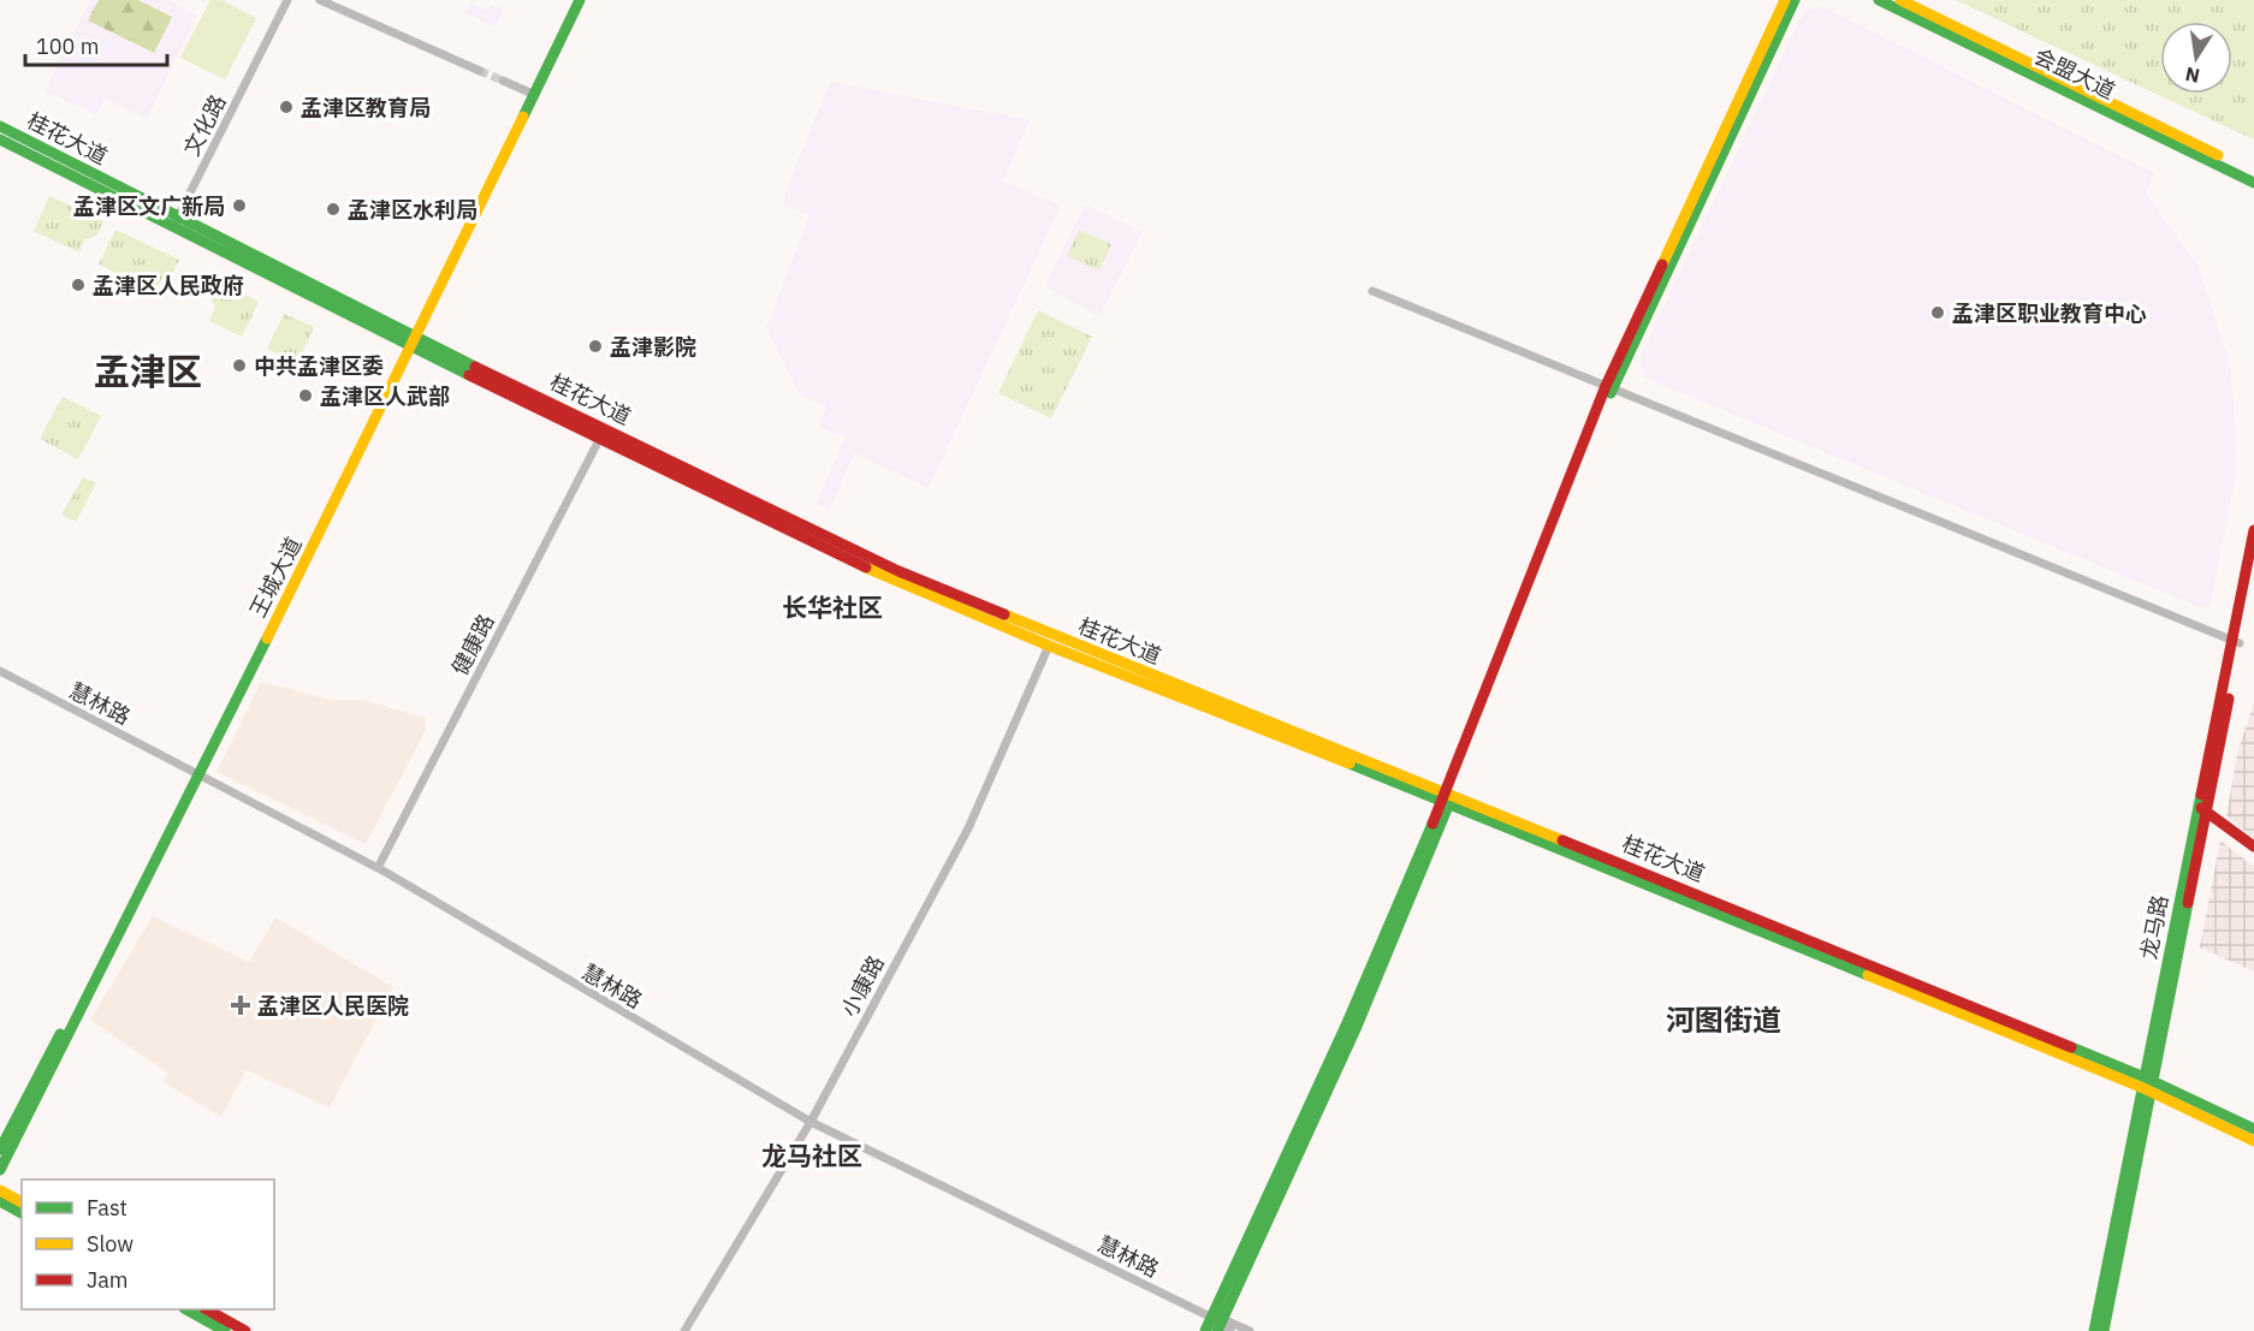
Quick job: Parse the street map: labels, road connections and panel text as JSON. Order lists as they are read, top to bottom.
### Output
{
  "streets": {
    "main road": [
      "会盟大道",
      "桂花大道",
      "王城大道",
      "龙马路"
    ],
    "street": [
      "文化路",
      "健康路",
      "慧林路",
      "小康路"
    ]
  },
  "crossings": [
    ["文化路", "桂花大道"],
    ["桂花大道", "王城大道"],
    ["桂花大道", "健康路"],
    ["桂花大道", "龙马路"],
    ["桂花大道", "小康路"],
    ["王城大道", "慧林路"],
    ["健康路", "慧林路"],
    ["慧林路", "小康路"]
  ],
  "districts": [
    "孟津区",
    "长华社区",
    "河图街道",
    "龙马社区"
  ],
  "places": {
    "other": [
      "孟津区教育局",
      "孟津区文广新局",
      "孟津区水利局",
      "孟津区人民政府",
      "孟津区职业教育中心",
      "孟津影院",
      "中共孟津区委",
      "孟津区人武部"
    ],
    "health": ["孟津区人民医院"]
  },
  "legend": ["Fast", "Slow", "Jam"],
  "scale_bar": "100 m",
  "north": "bottom"
}
